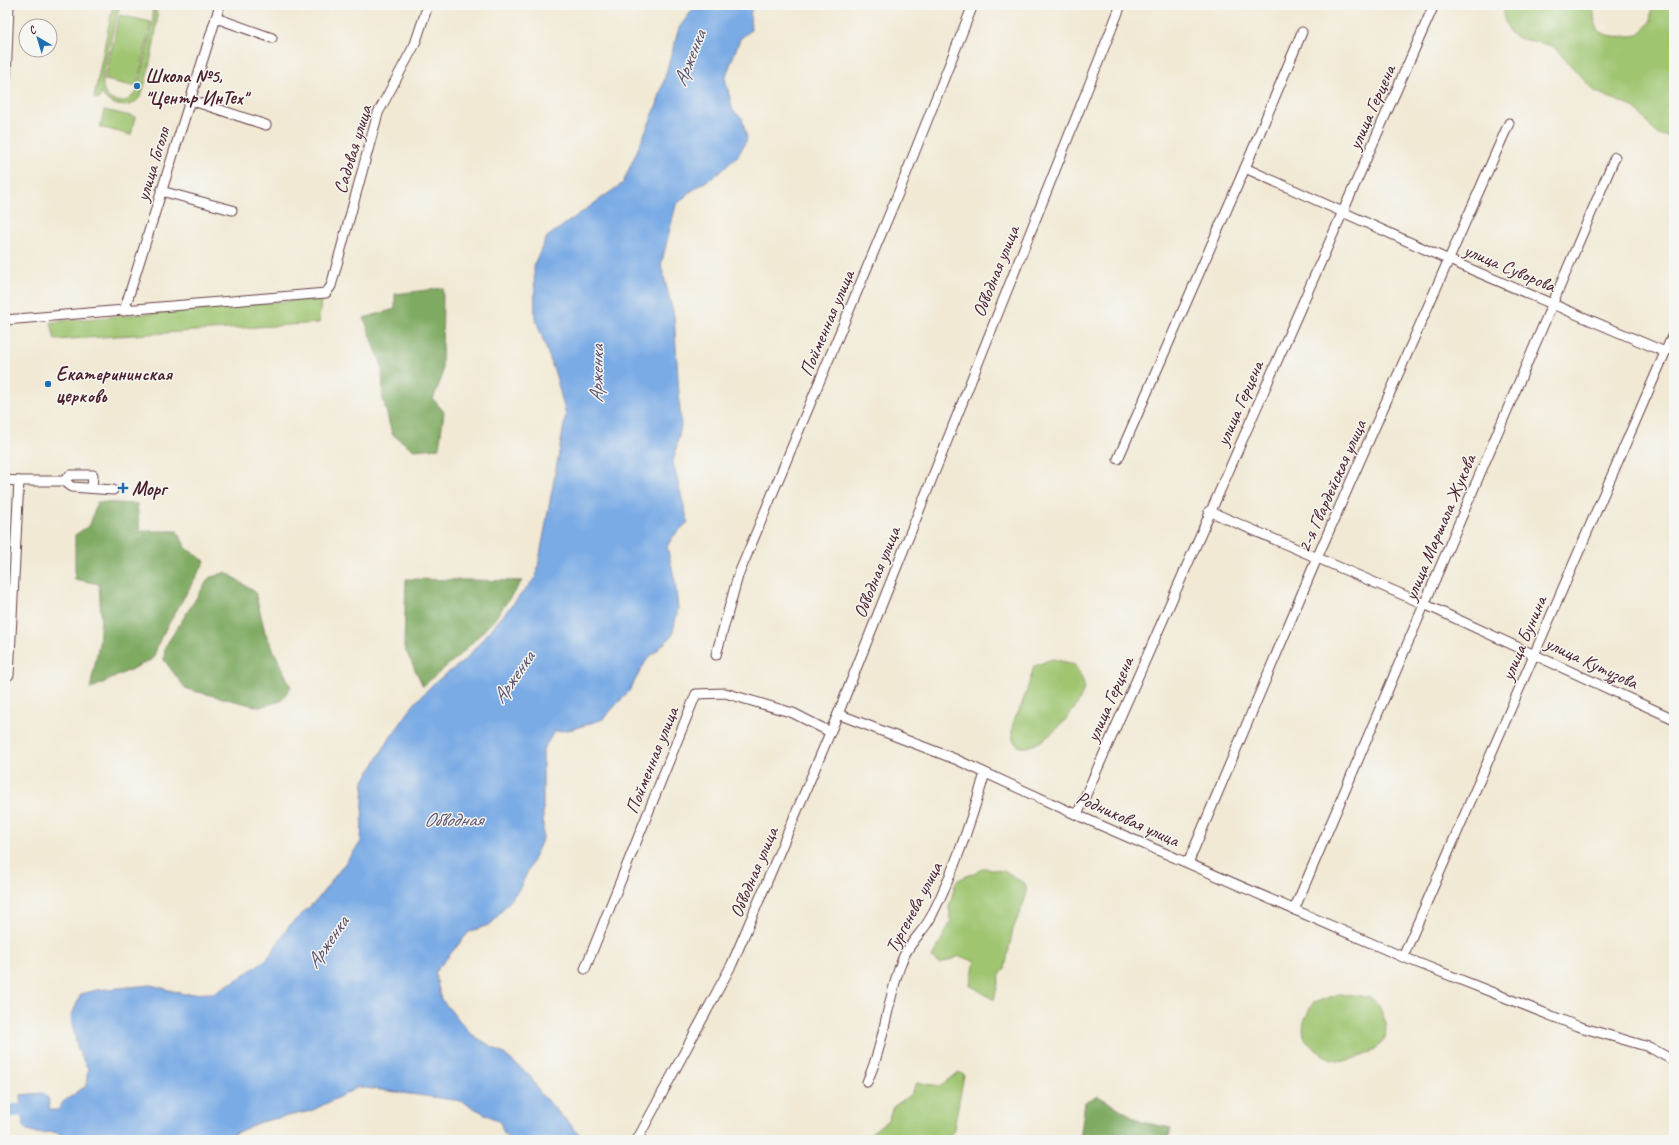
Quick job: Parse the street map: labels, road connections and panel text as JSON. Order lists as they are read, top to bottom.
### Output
{
  "streets": {
    "street": [
      "улица Герцена",
      "Садовая улица",
      "улица Гоголя",
      "улица Суворова",
      "Обводная улица",
      "Пойменная улица",
      "2-я Гвардейская улица",
      "улица Маршала Жукова",
      "улица Бунина",
      "улица Кутузова",
      "Родниковая улица",
      "Тургенева улица"
    ]
  },
  "crossings": [
    ["улица Герцена", "улица Суворова"],
    ["улица Герцена", "улица Кутузова"],
    ["улица Герцена", "Родниковая улица"],
    ["Садовая улица", "улица Гоголя"],
    ["улица Суворова", "2-я Гвардейская улица"],
    ["улица Суворова", "улица Маршала Жукова"],
    ["улица Суворова", "улица Бунина"],
    ["Обводная улица", "Пойменная улица"],
    ["Обводная улица", "Родниковая улица"],
    ["2-я Гвардейская улица", "улица Кутузова"],
    ["2-я Гвардейская улица", "Родниковая улица"],
    ["улица Маршала Жукова", "улица Кутузова"],
    ["улица Маршала Жукова", "Родниковая улица"],
    ["улица Бунина", "улица Кутузова"],
    ["улица Бунина", "Родниковая улица"],
    ["Родниковая улица", "Тургенева улица"]
  ],
  "water": ["Арженка", "Обводная"],
  "places": {
    "other": ["Школа №5, \"Центр ИнТех\"", "Екатерининская церковь"],
    "health": ["Морг"]
  },
  "north": "top left"
}
